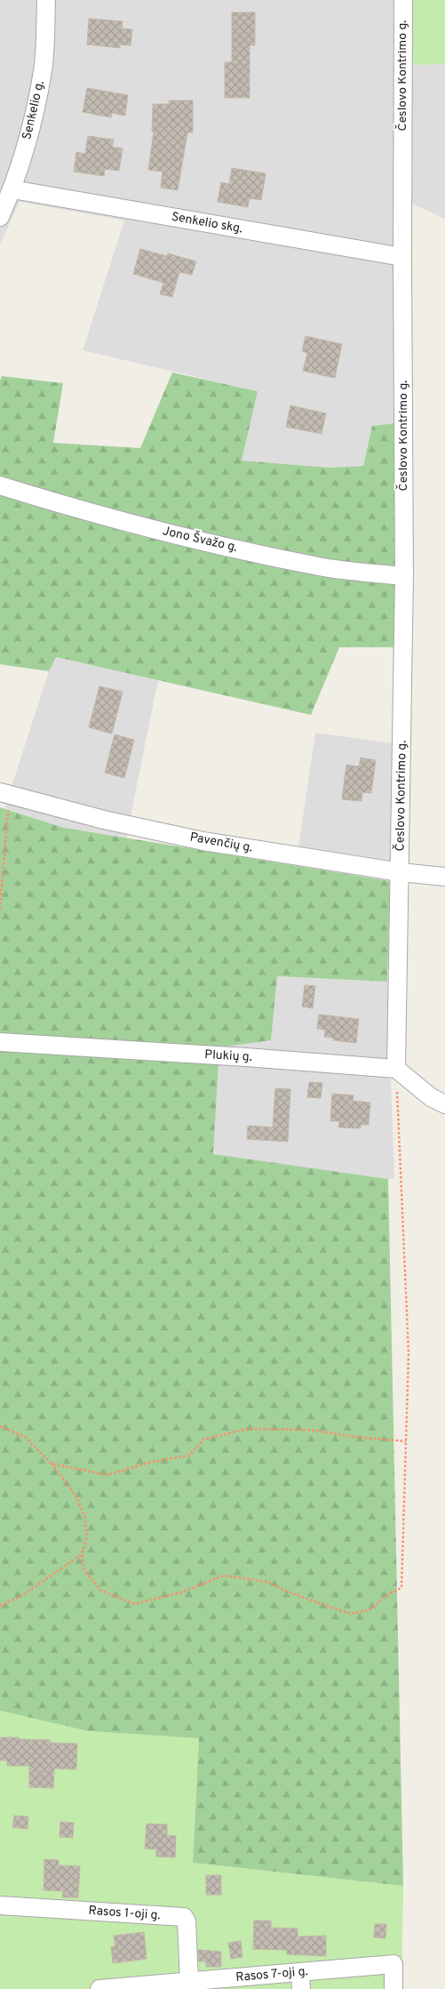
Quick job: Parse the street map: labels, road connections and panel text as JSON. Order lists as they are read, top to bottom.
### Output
{
  "streets": {
    "street": [
      "Česlovo Kontrimo g.",
      "Senkelio g.",
      "Senkelio skg.",
      "Jono Švažo g.",
      "Pavenčių g.",
      "Plukių g.",
      "Rasos 1-oji g.",
      "Rasos 7-oji g."
    ]
  },
  "crossings": [
    ["Česlovo Kontrimo g.", "Senkelio skg."],
    ["Česlovo Kontrimo g.", "Jono Švažo g."],
    ["Česlovo Kontrimo g.", "Pavenčių g."],
    ["Česlovo Kontrimo g.", "Plukių g."],
    ["Senkelio g.", "Senkelio skg."],
    ["Rasos 1-oji g.", "Rasos 7-oji g."]
  ]
}
